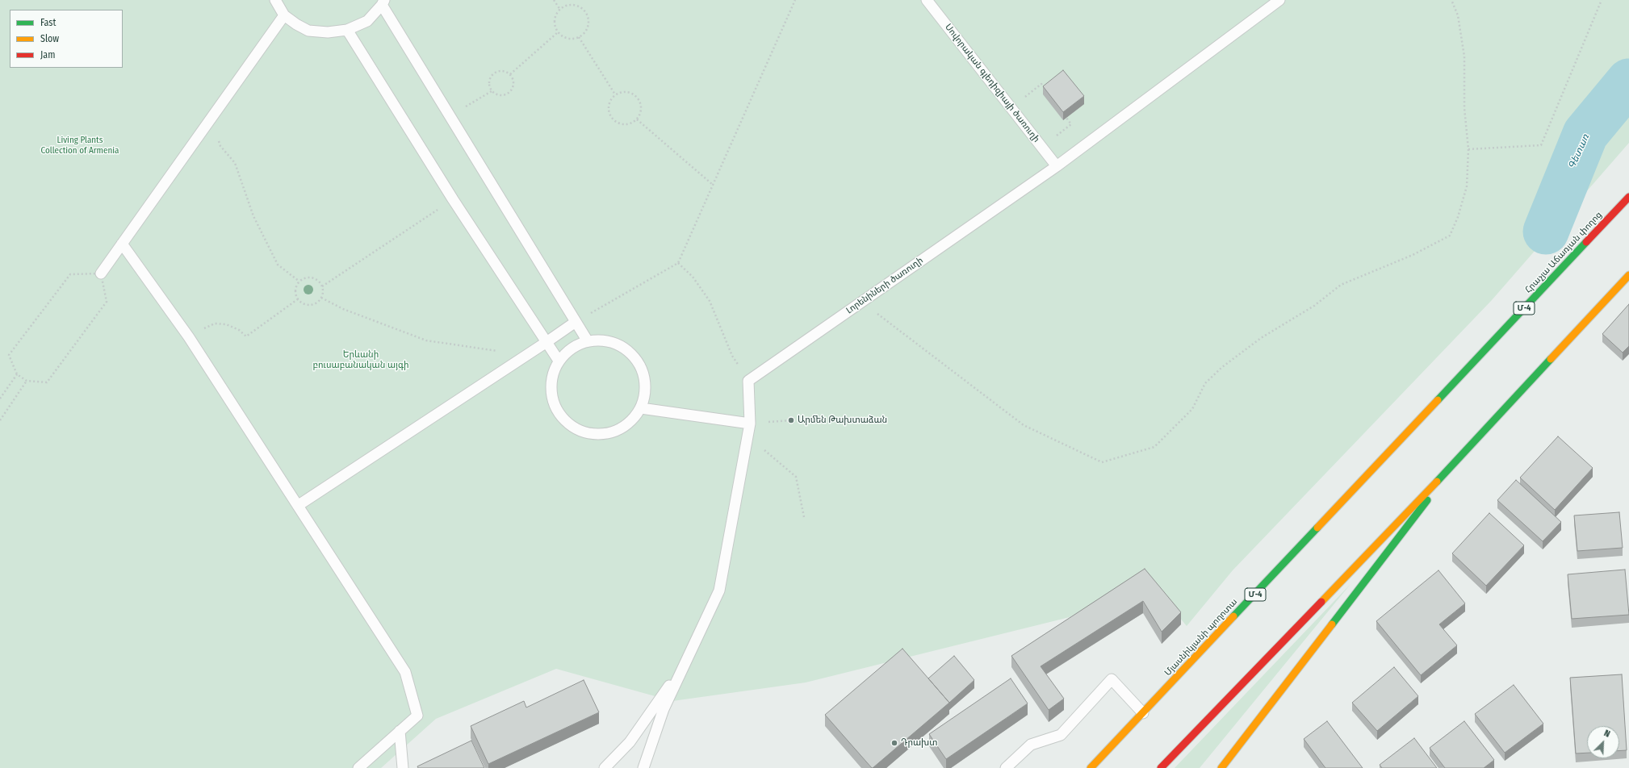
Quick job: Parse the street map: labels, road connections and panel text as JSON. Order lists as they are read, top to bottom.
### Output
{
  "streets": {
    "main road": ["Հրաչյա Աճառյան փողոց", "Մ-4", "Մյասնիկյանի պողոտա"],
    "lane": ["Սովորական գլեդիզիայի ծառուղի", "Լորենիների ծառուղի"]
  },
  "crossings": [
    ["Սովորական գլեդիզիայի ծառուղի", "Լորենիների ծառուղի"],
    ["Հրաչյա Աճառյան փողոց", "Մյասնիկյանի պողոտա"]
  ],
  "water": ["Գետառ"],
  "parks": ["Living Plants Collection of Armenia", "Երևանի բուսաբանական այգի"],
  "places": ["Արմեն Թախտաձան", "Դրախտ"],
  "legend": ["Fast", "Slow", "Jam"],
  "north": "top right"
}
